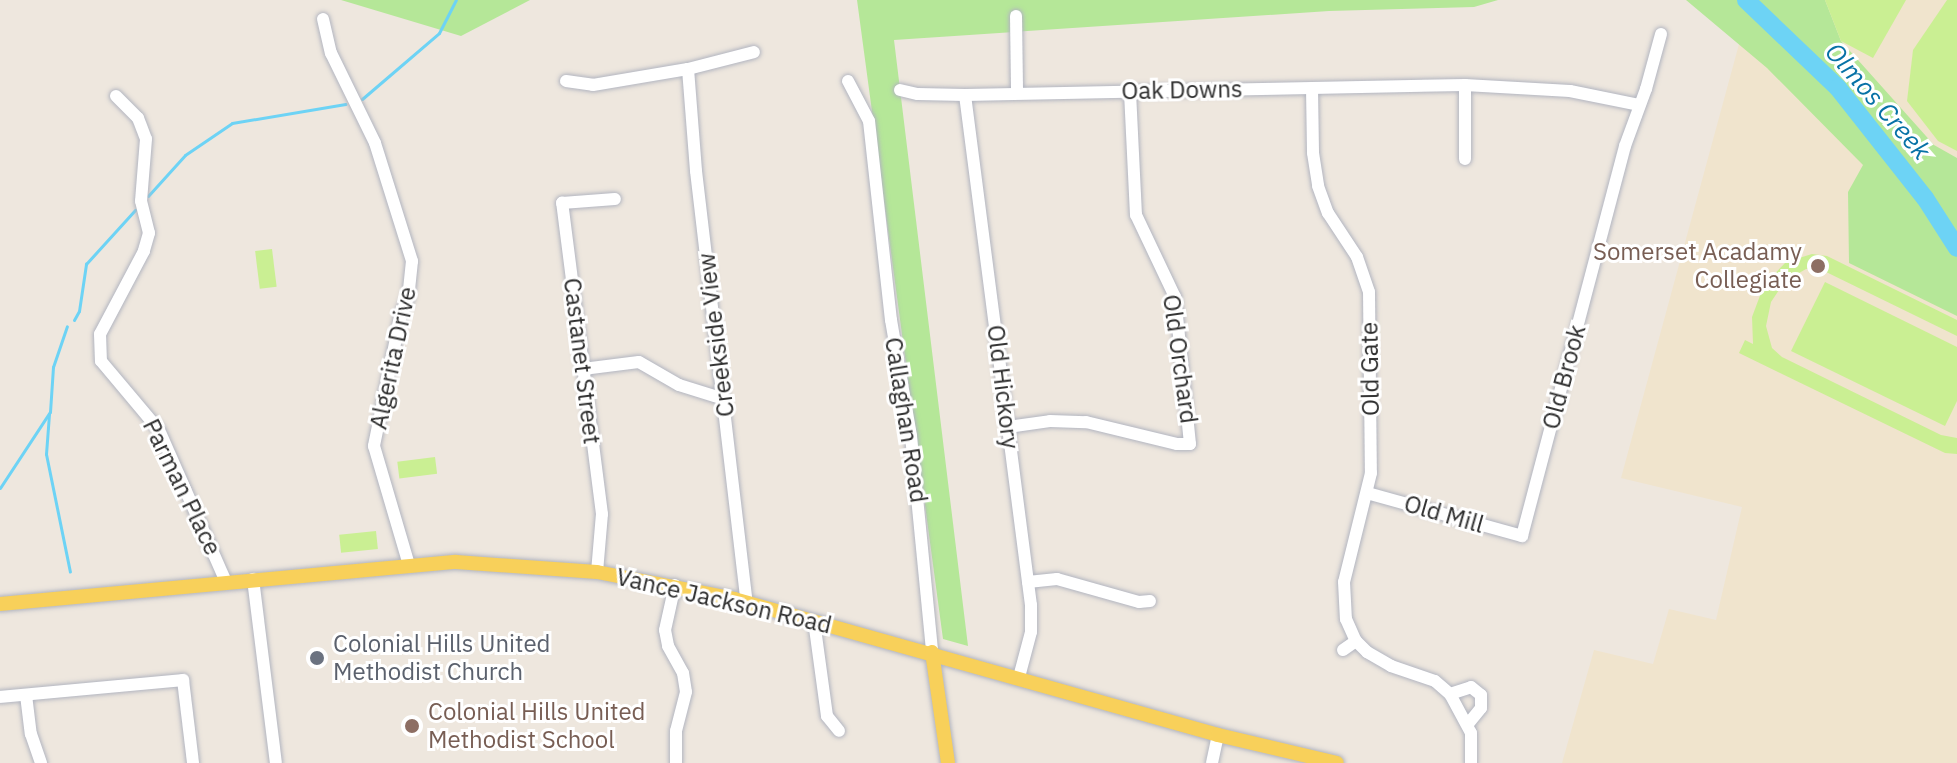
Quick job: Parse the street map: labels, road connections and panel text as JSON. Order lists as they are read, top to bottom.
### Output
{
  "streets": {
    "main road": ["Callaghan Road", "Vance Jackson Road"],
    "street": [
      "Oak Downs",
      "Creekside View",
      "Algerita Drive",
      "Old Orchard",
      "Castanet Street",
      "Old Gate",
      "Old Brook",
      "Old Hickory",
      "Parman Place",
      "Old Mill"
    ]
  },
  "crossings": [
    ["Oak Downs", "Old Orchard"],
    ["Oak Downs", "Old Gate"],
    ["Oak Downs", "Old Brook"],
    ["Oak Downs", "Old Hickory"],
    ["Creekside View", "Vance Jackson Road"],
    ["Algerita Drive", "Vance Jackson Road"],
    ["Old Orchard", "Old Hickory"],
    ["Castanet Street", "Vance Jackson Road"],
    ["Old Gate", "Old Mill"],
    ["Old Brook", "Old Mill"],
    ["Old Hickory", "Vance Jackson Road"],
    ["Callaghan Road", "Vance Jackson Road"],
    ["Parman Place", "Vance Jackson Road"]
  ],
  "water": ["Olmos Creek"],
  "places": ["Somerset Acadamy Collegiate", "Colonial Hills United Methodist Church", "Colonial Hills United Methodist School"]
}
